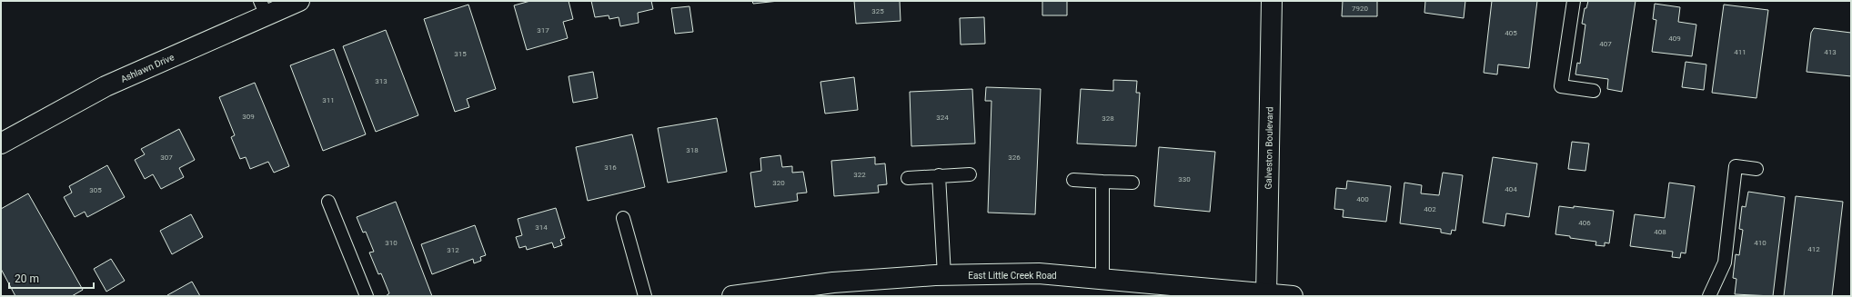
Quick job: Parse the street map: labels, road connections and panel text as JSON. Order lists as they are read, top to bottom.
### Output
{
  "streets": {
    "street": ["Ashlawn Drive", "Galveston Boulevard", "East Little Creek Road"]
  },
  "crossings": [
    ["Galveston Boulevard", "East Little Creek Road"]
  ],
  "house_numbers": [
    "7920",
    "325",
    "317",
    "405",
    "409",
    "407",
    "411",
    "413",
    "315",
    "313",
    "311",
    "309",
    "324",
    "328",
    "318",
    "307",
    "326",
    "316",
    "322",
    "330",
    "320",
    "404",
    "305",
    "400",
    "402",
    "406",
    "314",
    "408",
    "310",
    "410",
    "412",
    "312"
  ],
  "scale_bar": "20 m"
}
